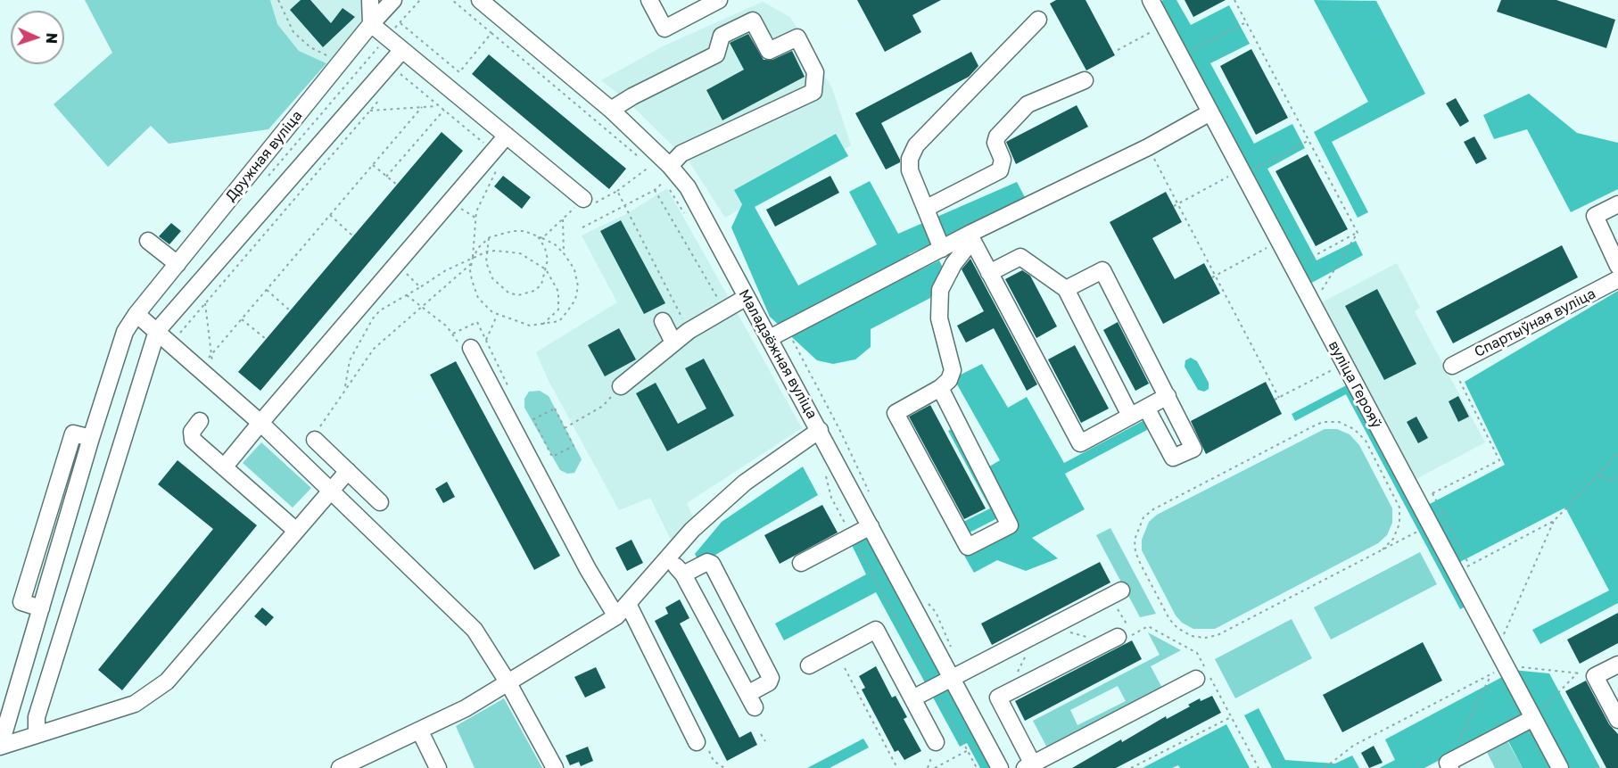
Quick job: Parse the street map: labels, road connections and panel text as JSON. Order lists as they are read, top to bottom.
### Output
{
  "streets": {
    "street": [
      "Дружная вуліца",
      "Спартыўная вуліца",
      "Маладзёжная вуліца",
      "вуліца Герояў"
    ]
  },
  "north": "right"
}
